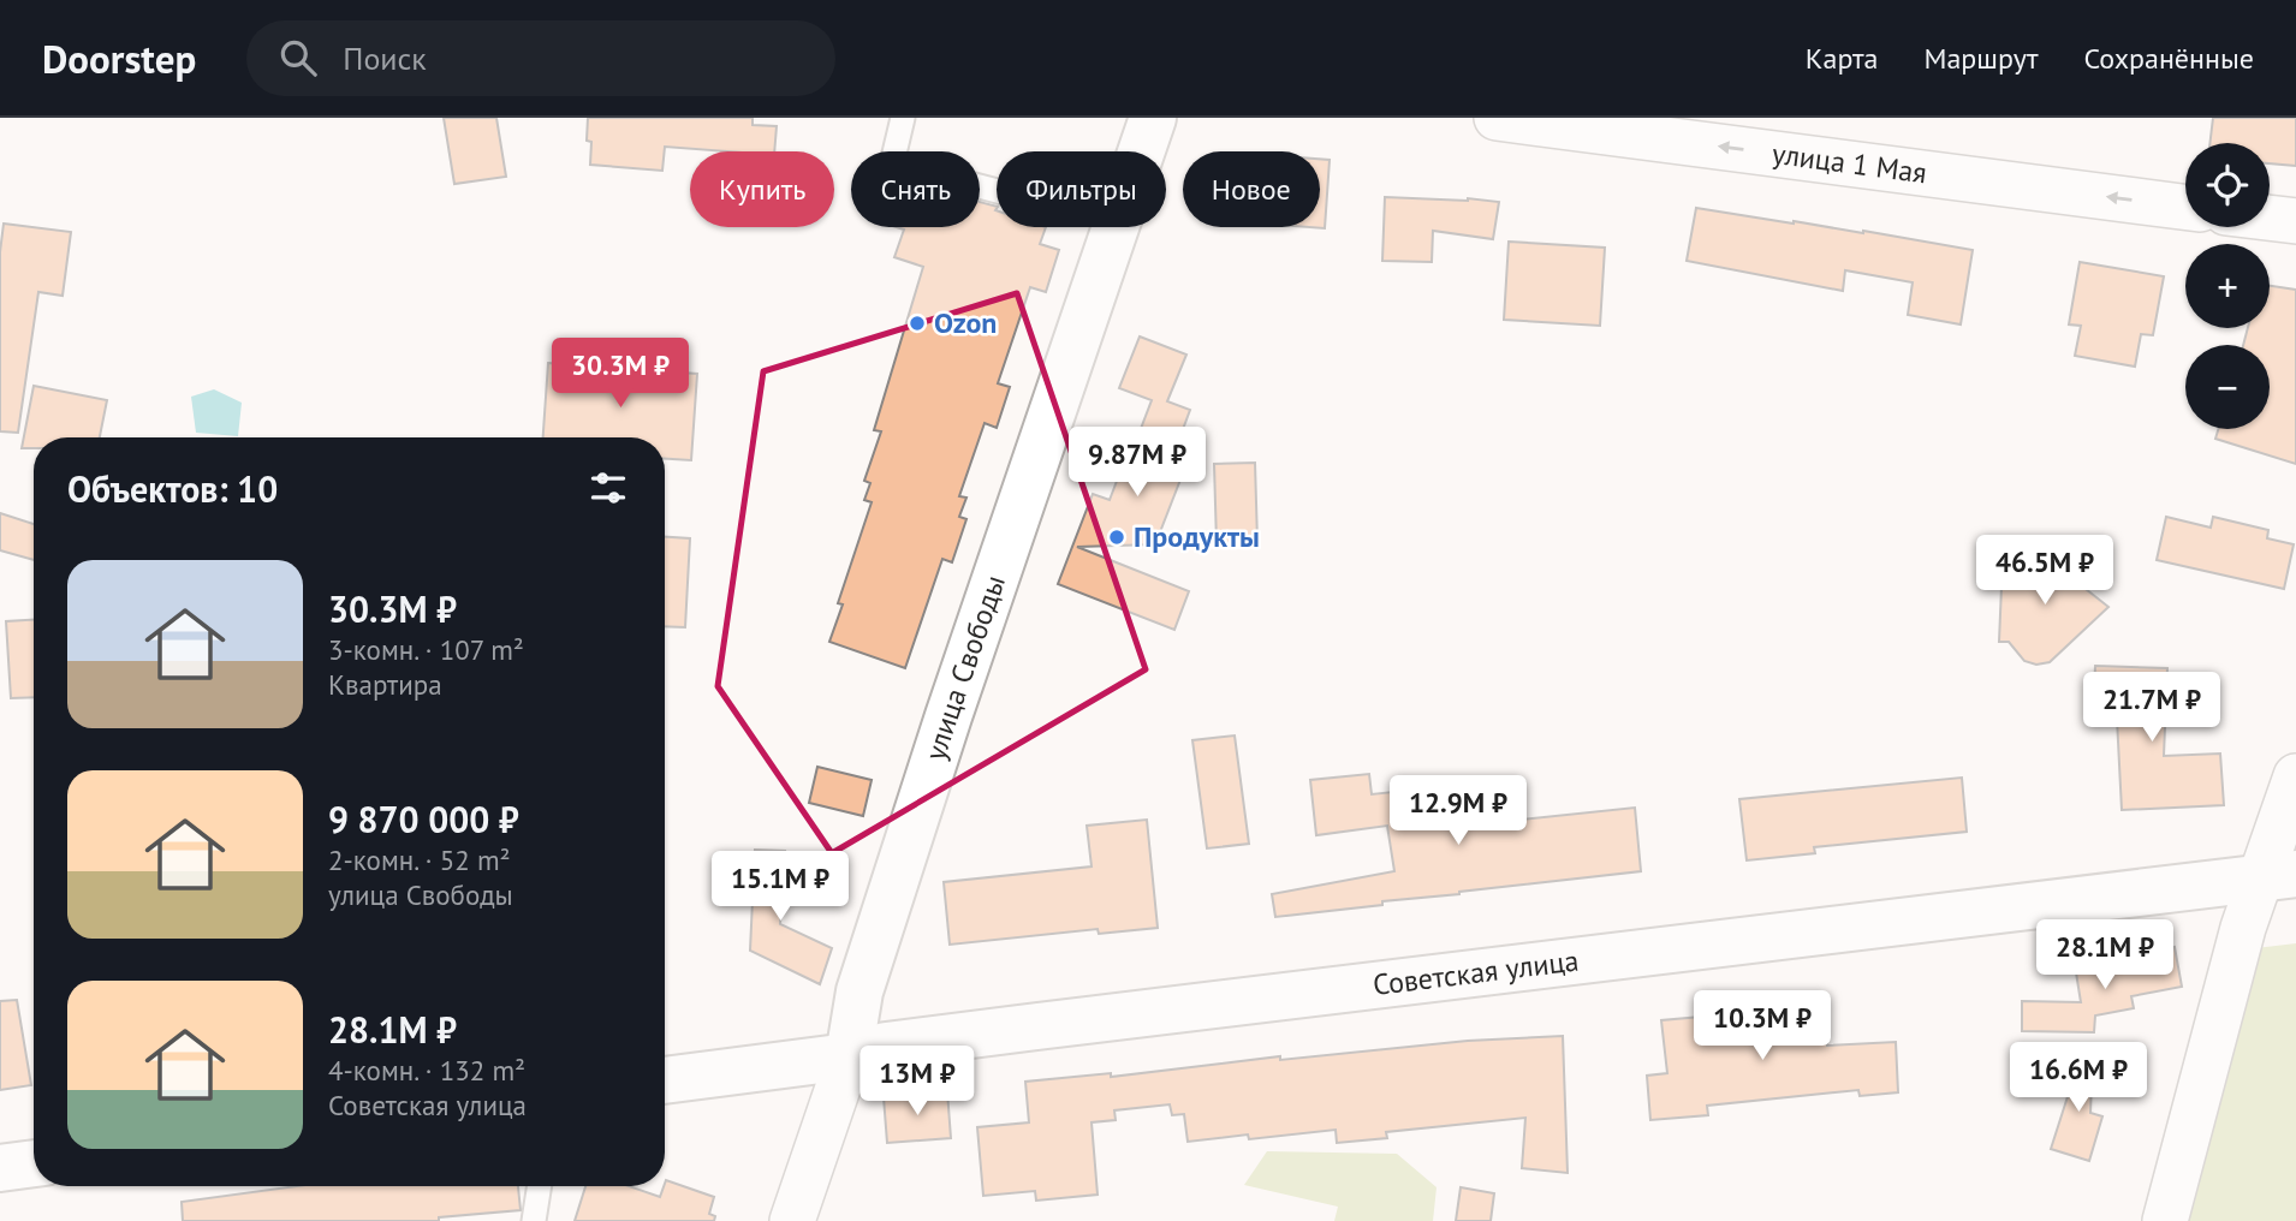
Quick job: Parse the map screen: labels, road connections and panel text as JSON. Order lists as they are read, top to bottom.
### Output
{
  "streets": {
    "street": ["улица 1 Мая", "улица Свободы", "Советская улица"]
  },
  "crossings": [
    ["улица Свободы", "Советская улица"]
  ],
  "one_way": ["улица 1 Мая"],
  "places": ["Ozon", "Продукты"],
  "page": {
    "header": "Doorstep",
    "search": "Поиск",
    "nav": ["Карта", "Маршрут", "Сохранённые"],
    "map_buttons": ["+", "−"],
    "chip": [
      "Купить",
      "Снять",
      "Фильтры",
      "Новое"
    ],
    "price": [
      "30.3M ₽",
      "9.87M ₽",
      "46.5M ₽",
      "21.7M ₽",
      "12.9M ₽",
      "15.1M ₽",
      "28.1M ₽",
      "10.3M ₽",
      "16.6M ₽",
      "13M ₽"
    ],
    "heading": "Объектов: 10",
    "list": [
      {
        "name": "30.3M ₽",
        "note": "3-комн. · 107 m² · Квартира"
      },
      {
        "name": "9 870 000 ₽",
        "note": "2-комн. · 52 m² · улица Свободы"
      },
      {
        "name": "28.1M ₽",
        "note": "4-комн. · 132 m² · Советская улица"
      }
    ]
  }
}
